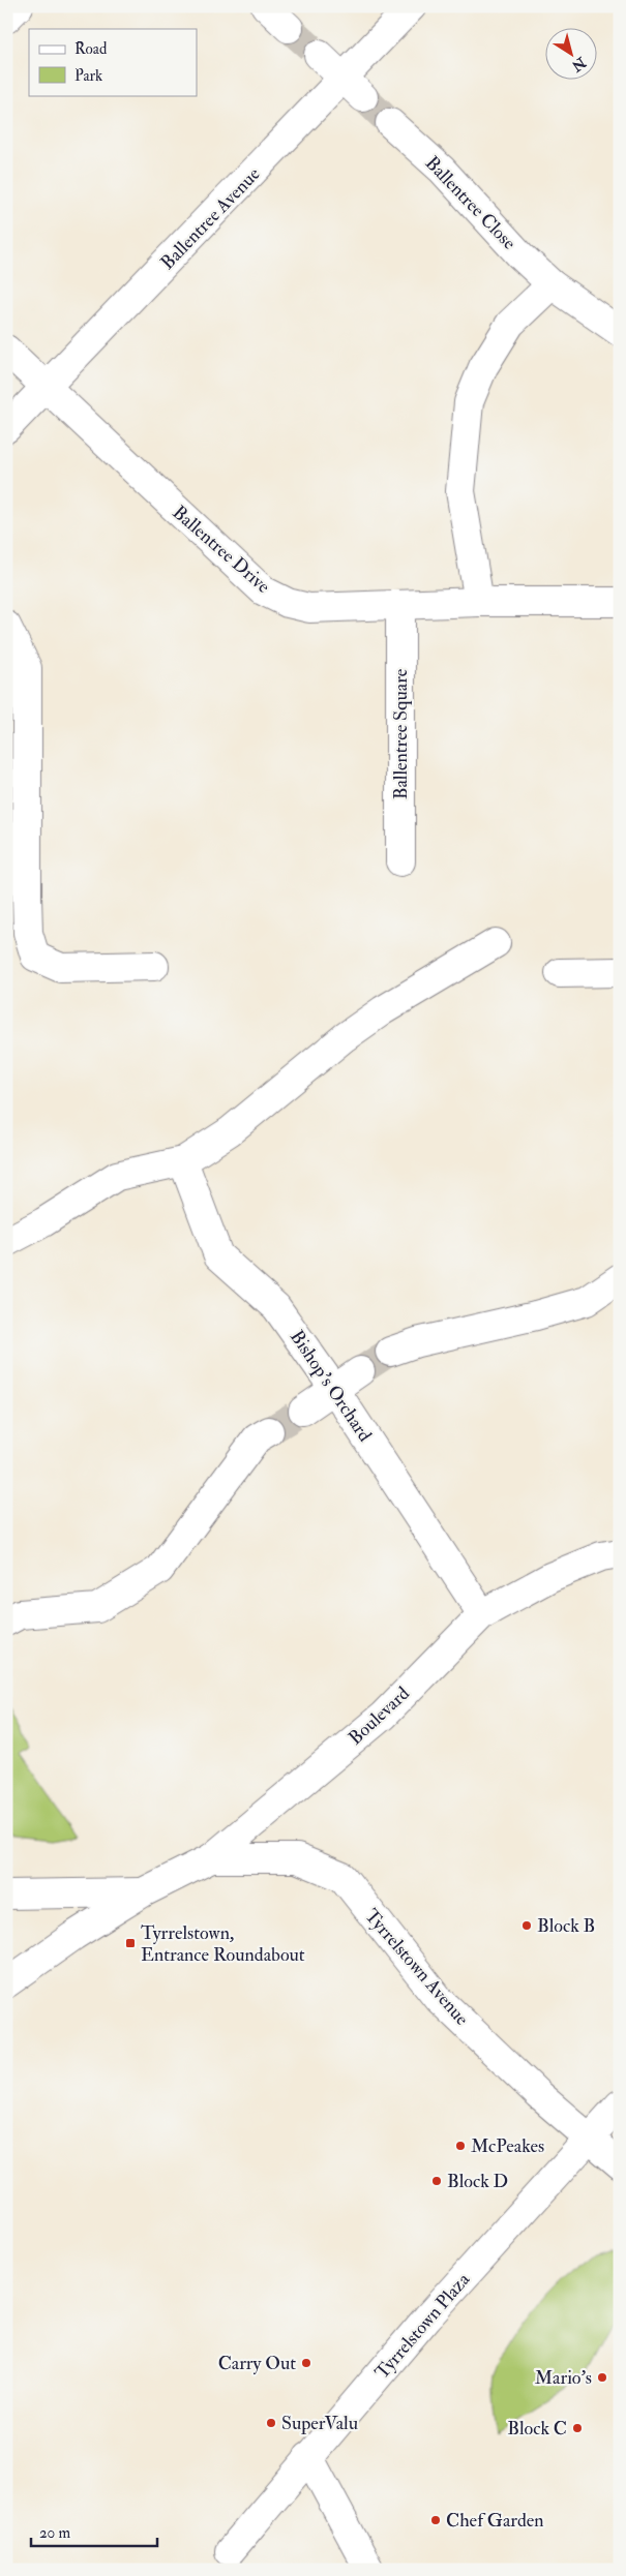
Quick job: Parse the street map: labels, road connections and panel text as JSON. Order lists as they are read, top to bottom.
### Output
{
  "streets": {
    "street": [
      "Ballentree Close",
      "Ballentree Avenue",
      "Ballentree Drive",
      "Ballentree Square",
      "Bishop's Orchard",
      "Boulevard",
      "Tyrrelstown Avenue",
      "Tyrrelstown Plaza"
    ]
  },
  "crossings": [
    ["Ballentree Avenue", "Ballentree Drive"],
    ["Ballentree Drive", "Ballentree Square"],
    ["Bishop's Orchard", "Boulevard"],
    ["Boulevard", "Tyrrelstown Avenue"],
    ["Tyrrelstown Avenue", "Tyrrelstown Plaza"]
  ],
  "places": {
    "other": [
      "Block B",
      "McPeakes",
      "Block D",
      "Carry Out",
      "Mario's",
      "SuperValu",
      "Block C",
      "Chef Garden"
    ],
    "transit": ["Tyrrelstown, Entrance Roundabout"]
  },
  "legend": ["Road", "Park"],
  "scale_bar": "20 m",
  "north": "bottom right"
}
